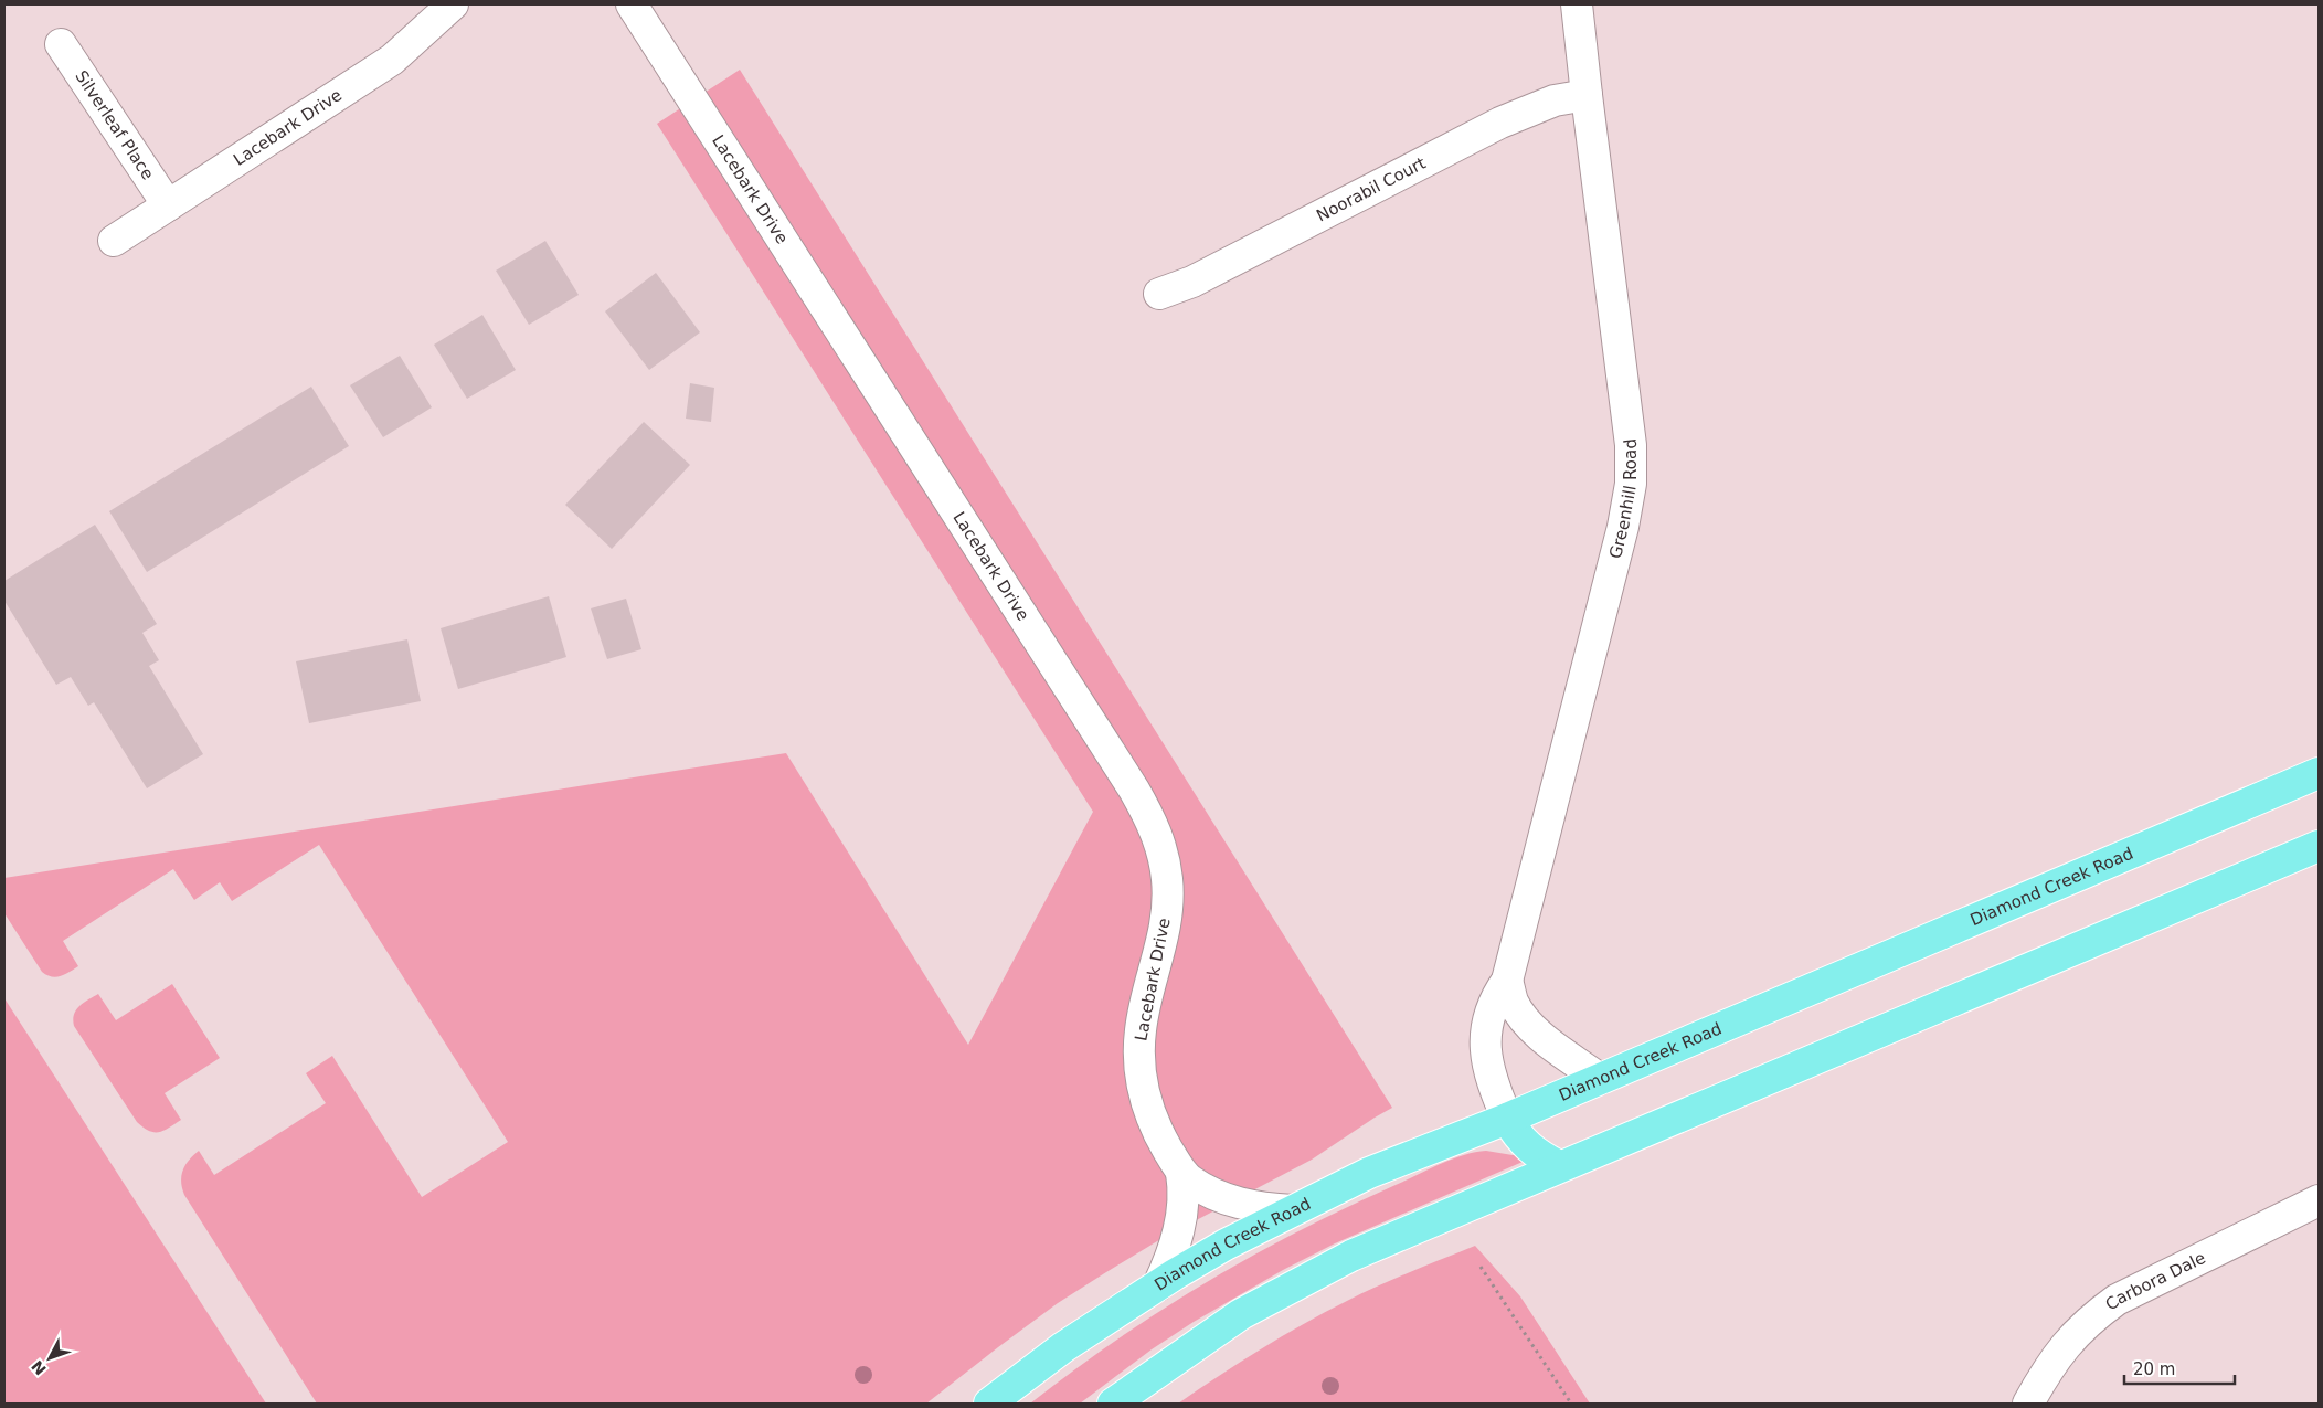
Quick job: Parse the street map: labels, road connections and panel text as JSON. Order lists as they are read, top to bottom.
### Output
{
  "streets": {
    "main road": ["Greenhill Road", "Diamond Creek Road"],
    "street": [
      "Silverleaf Place",
      "Lacebark Drive",
      "Noorabil Court",
      "Carbora Dale"
    ]
  },
  "crossings": [
    ["Silverleaf Place", "Lacebark Drive"],
    ["Lacebark Drive", "Diamond Creek Road"],
    ["Noorabil Court", "Greenhill Road"],
    ["Greenhill Road", "Diamond Creek Road"]
  ],
  "scale_bar": "20 m",
  "north": "bottom left"
}
